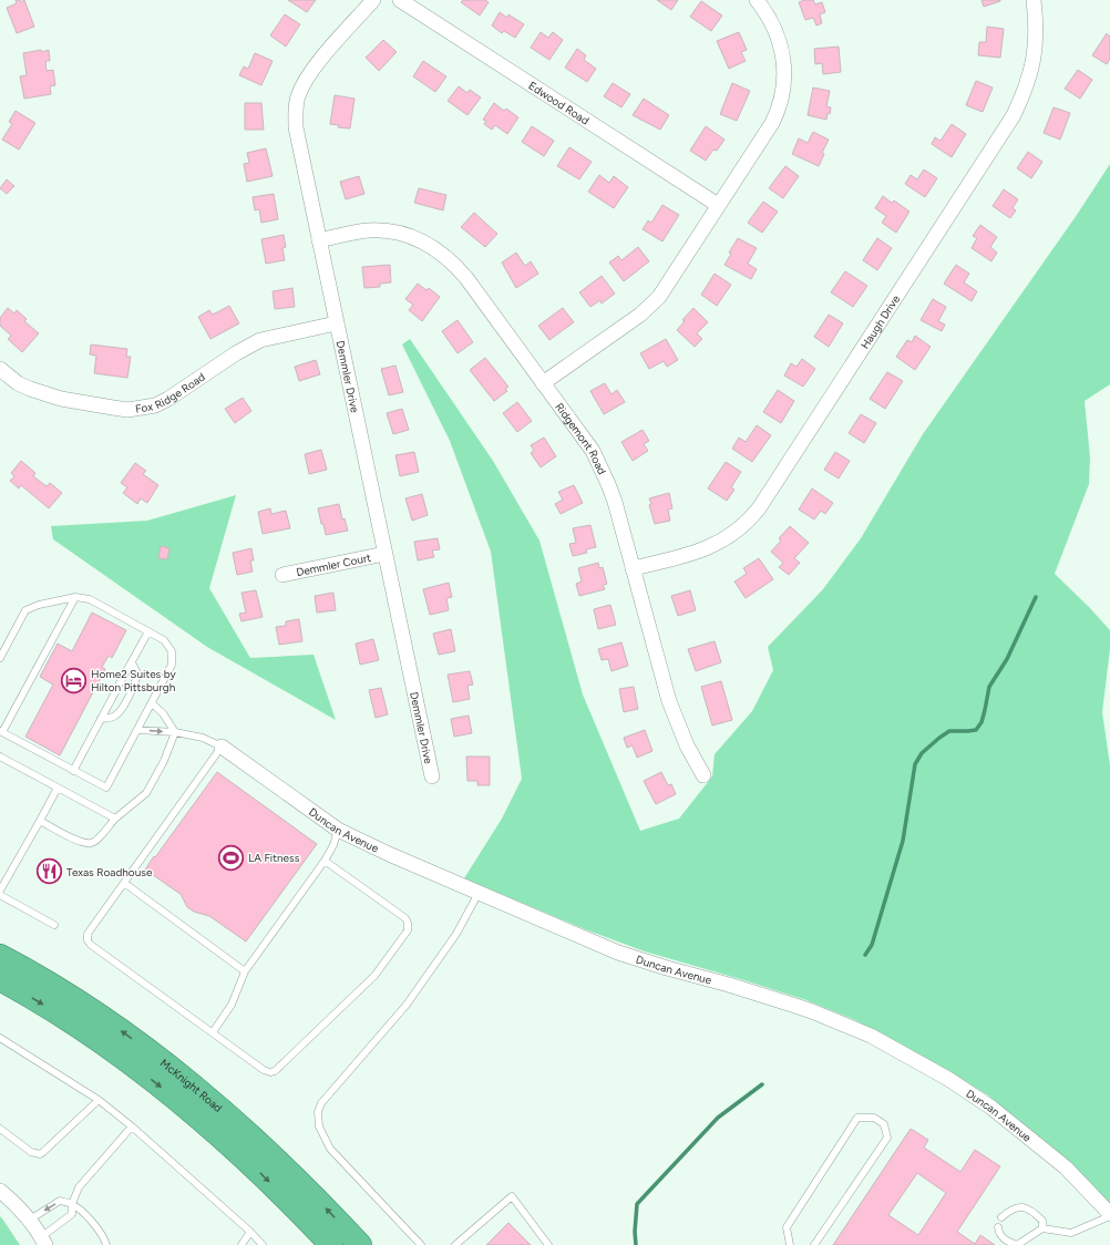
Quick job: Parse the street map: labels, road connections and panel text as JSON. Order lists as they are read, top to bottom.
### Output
{
  "streets": {
    "highway": ["McKnight Road"],
    "street": [
      "Edwood Road",
      "Haugh Drive",
      "Demmler Drive",
      "Fox Ridge Road",
      "Ridgemont Road",
      "Demmler Court",
      "Duncan Avenue"
    ]
  },
  "crossings": [
    ["Haugh Drive", "Ridgemont Road"],
    ["Demmler Drive", "Fox Ridge Road"],
    ["Demmler Drive", "Ridgemont Road"],
    ["Demmler Drive", "Demmler Court"]
  ],
  "places": {
    "hotel": ["Home2 Suites by Hilton Pittsburgh"],
    "sports": ["LA Fitness"],
    "restaurant": ["Texas Roadhouse"]
  }
}
